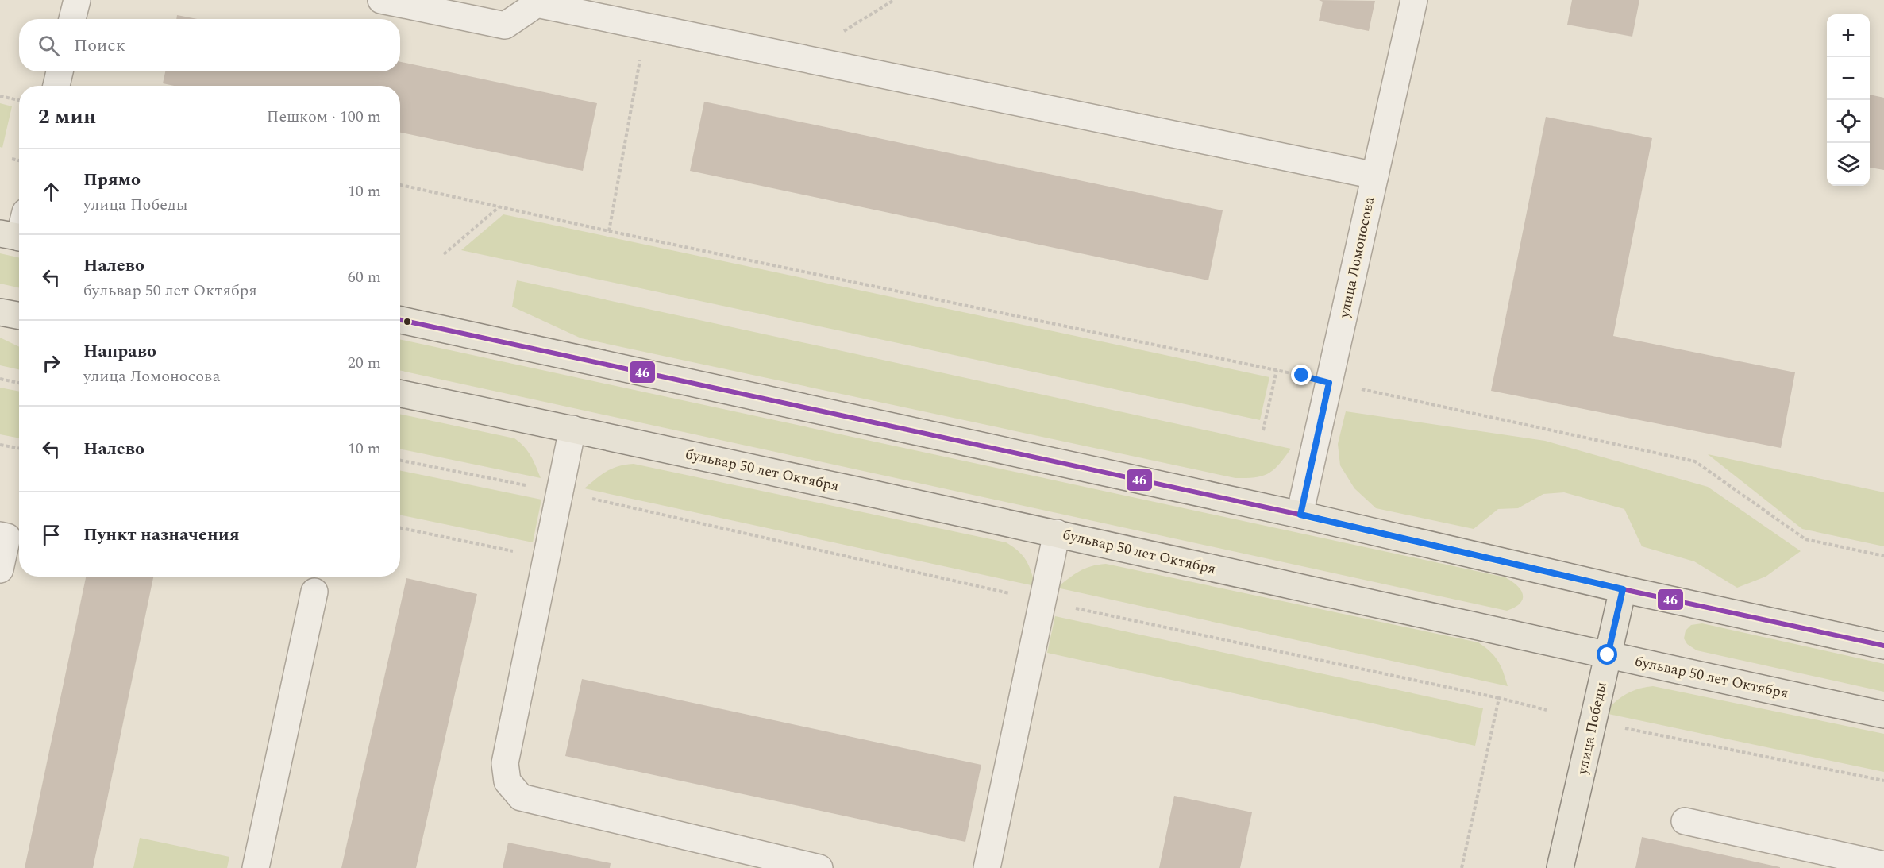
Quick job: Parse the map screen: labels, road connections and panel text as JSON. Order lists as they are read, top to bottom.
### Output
{
  "streets": {
    "main road": ["бульвар 50 лет Октября", "улица Победы"],
    "street": ["улица Ломоносова"]
  },
  "crossings": [
    ["бульвар 50 лет Октября", "улица Победы"]
  ],
  "lines": ["transit line 46"],
  "page": {
    "map_buttons": ["+", "−"],
    "search": "Поиск",
    "heading": ["2 мин", "Пешком · 100 m"],
    "list": [
      ["Прямо", "улица Победы", "10 m"],
      ["Налево", "бульвар 50 лет Октября", "60 m"],
      ["Направо", "улица Ломоносова", "20 m"],
      ["Налево", "10 m"],
      "Пункт назначения"
    ]
  }
}
